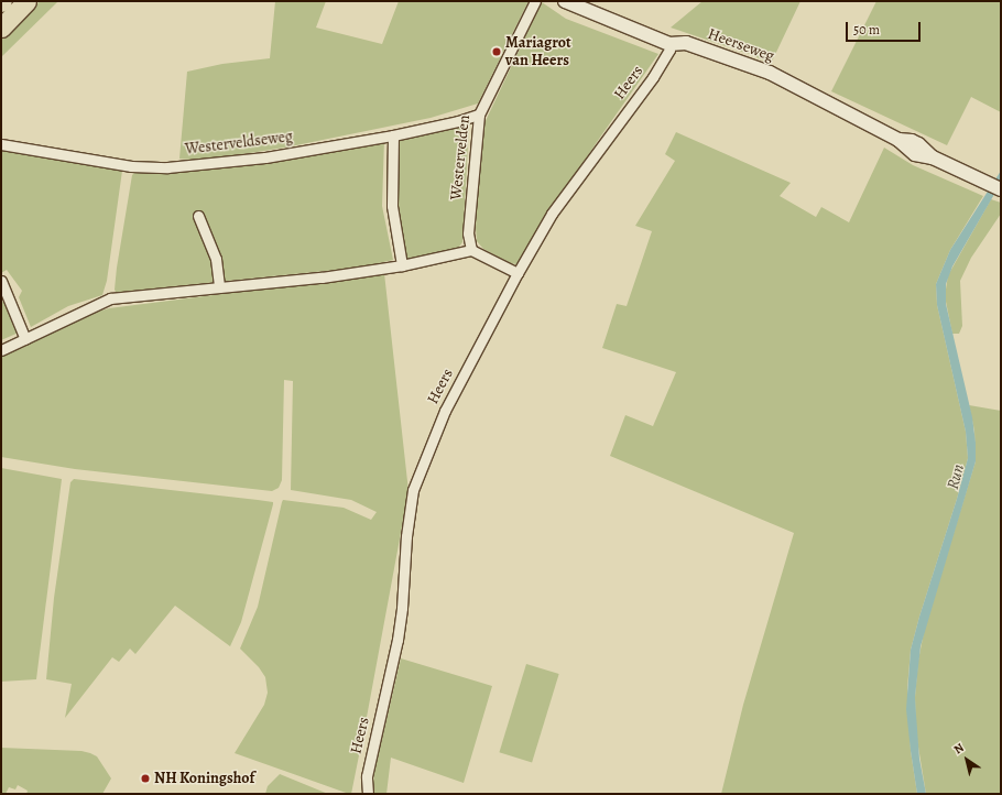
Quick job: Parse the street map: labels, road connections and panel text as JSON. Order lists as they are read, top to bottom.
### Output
{
  "streets": {
    "street": [
      "Heerseweg",
      "Heers",
      "Westerveldseweg",
      "Westervelden"
    ]
  },
  "crossings": [
    ["Heerseweg", "Heers"],
    ["Westerveldseweg", "Westervelden"]
  ],
  "water": ["Run"],
  "places": ["Mariagrot van Heers", "NH Koningshof"],
  "scale_bar": "50 m",
  "north": "top left"
}
